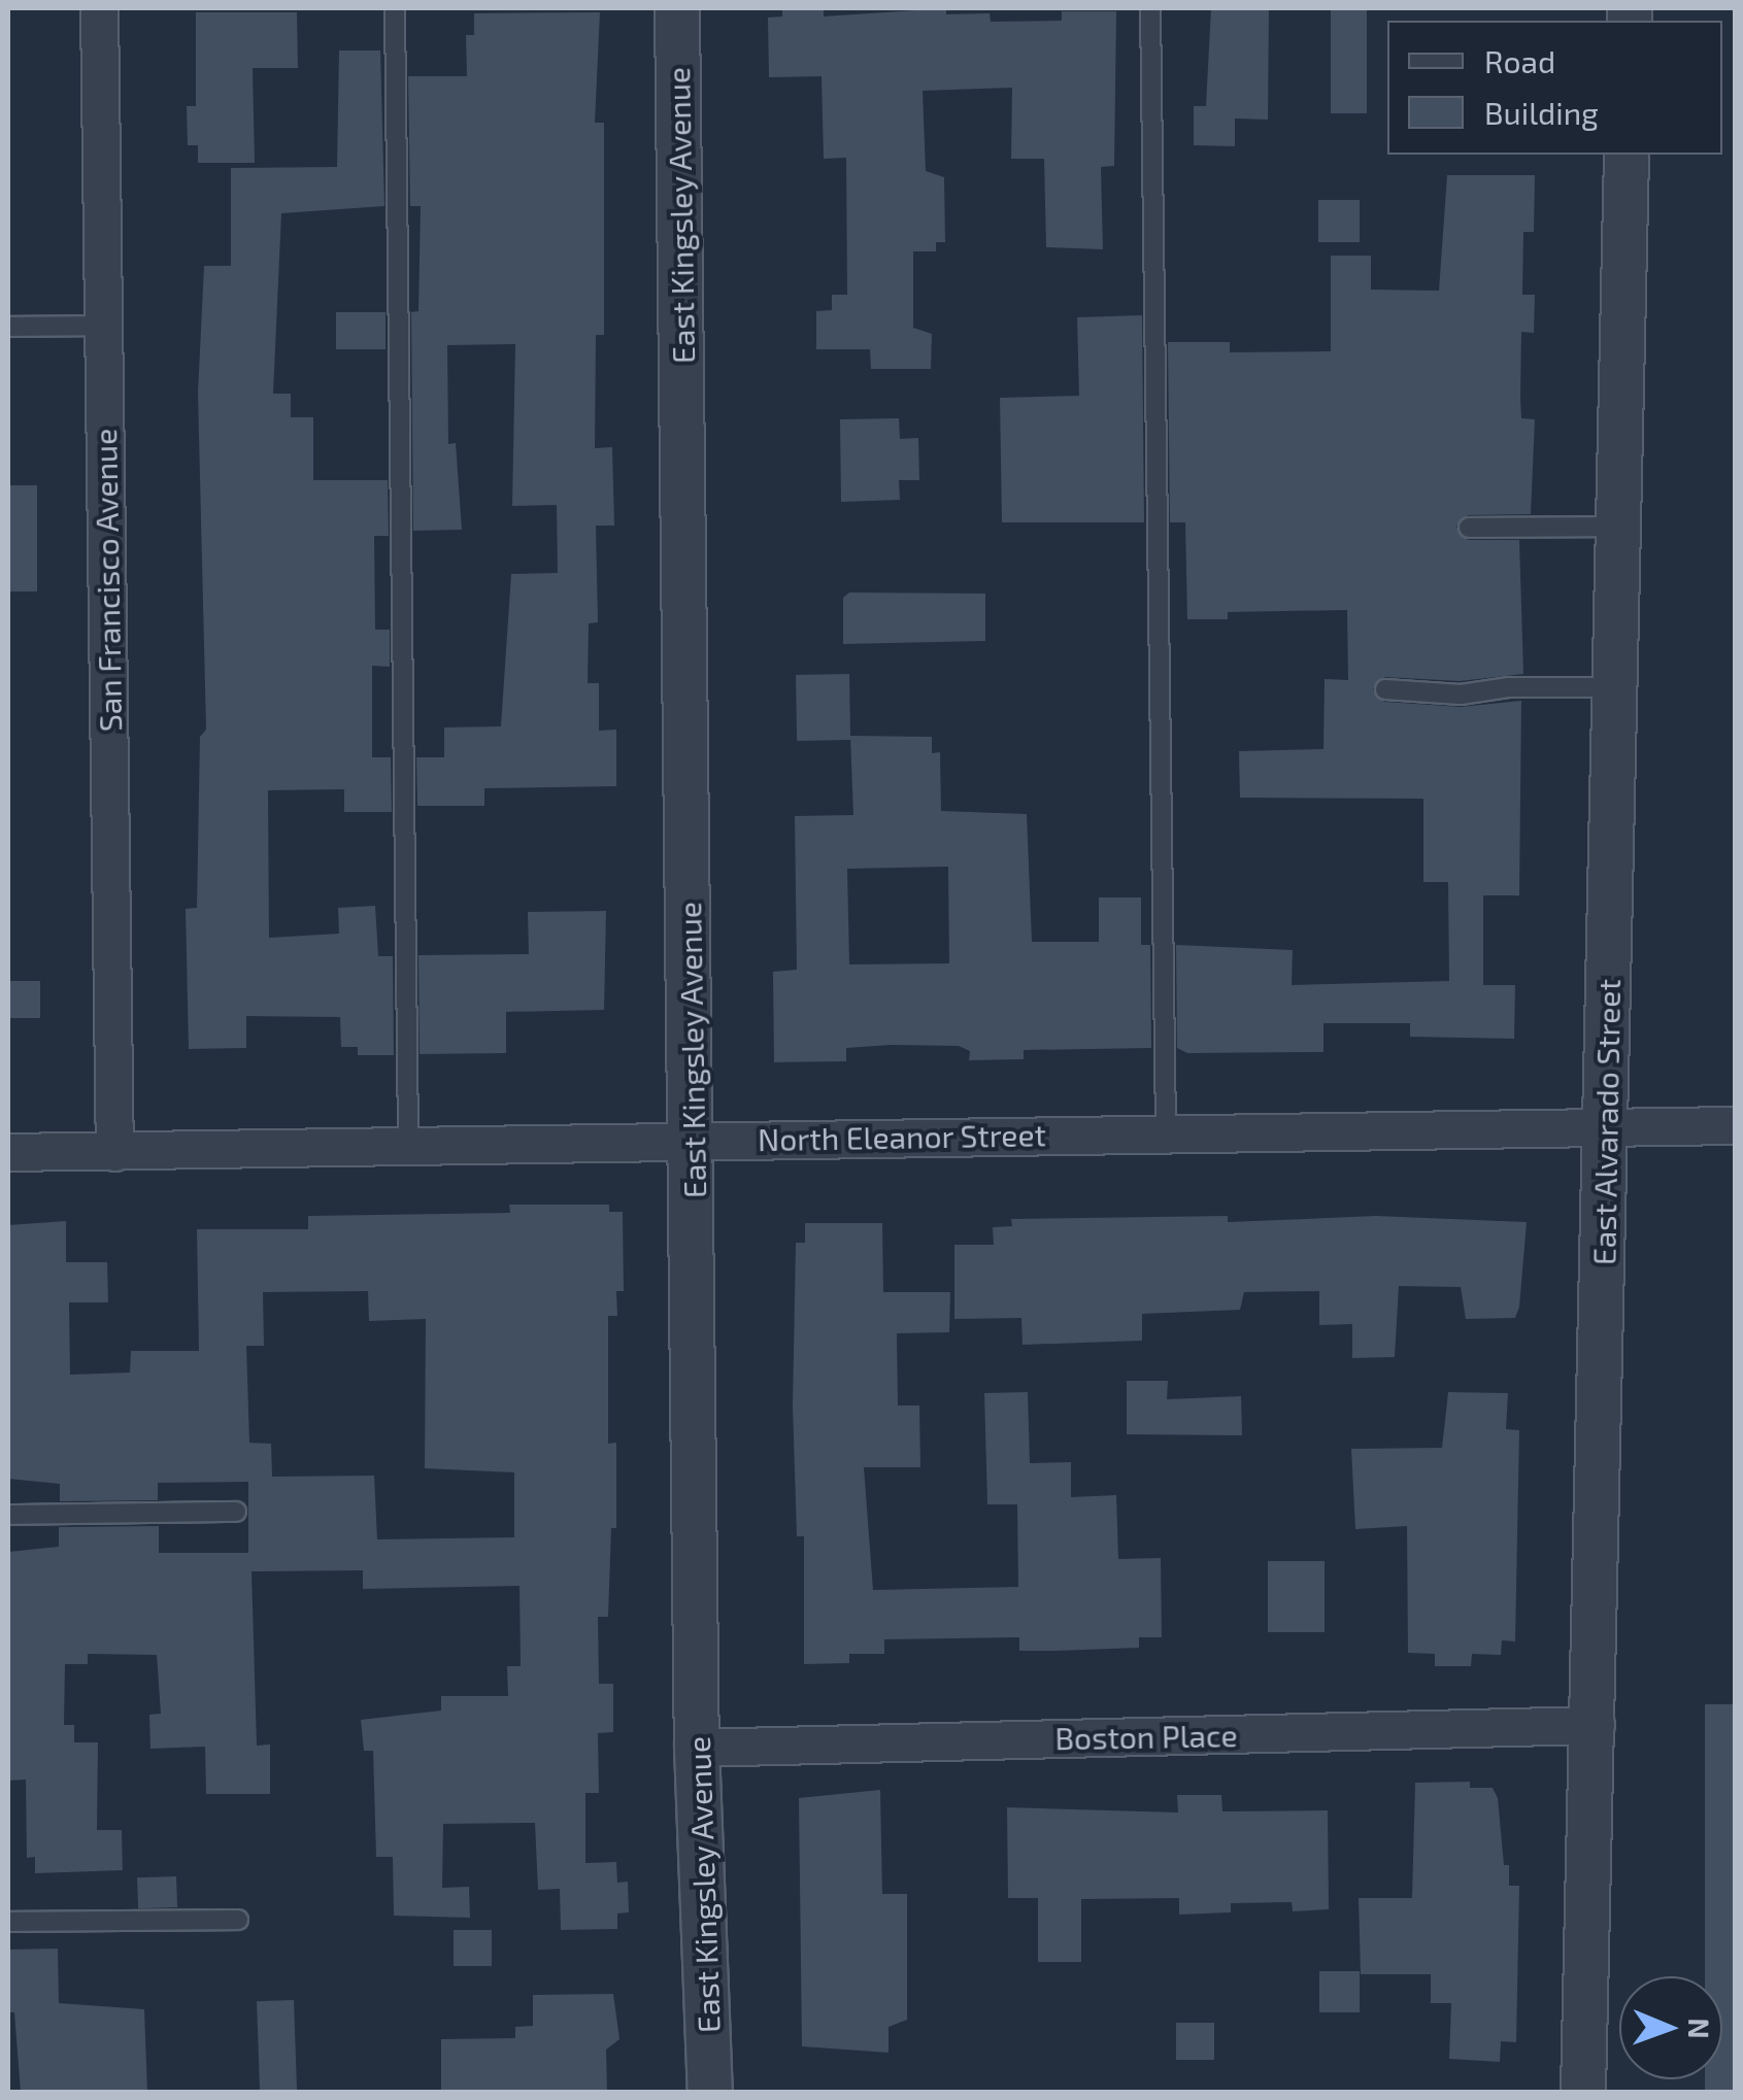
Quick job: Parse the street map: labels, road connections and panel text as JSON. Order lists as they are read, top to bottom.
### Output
{
  "streets": {
    "street": [
      "East Kingsley Avenue",
      "San Francisco Avenue",
      "East Alvarado Street",
      "North Eleanor Street",
      "Boston Place"
    ]
  },
  "crossings": [
    ["East Kingsley Avenue", "North Eleanor Street"],
    ["East Kingsley Avenue", "Boston Place"],
    ["San Francisco Avenue", "North Eleanor Street"],
    ["East Alvarado Street", "North Eleanor Street"],
    ["East Alvarado Street", "Boston Place"]
  ],
  "legend": ["Road", "Building"],
  "north": "right"
}
